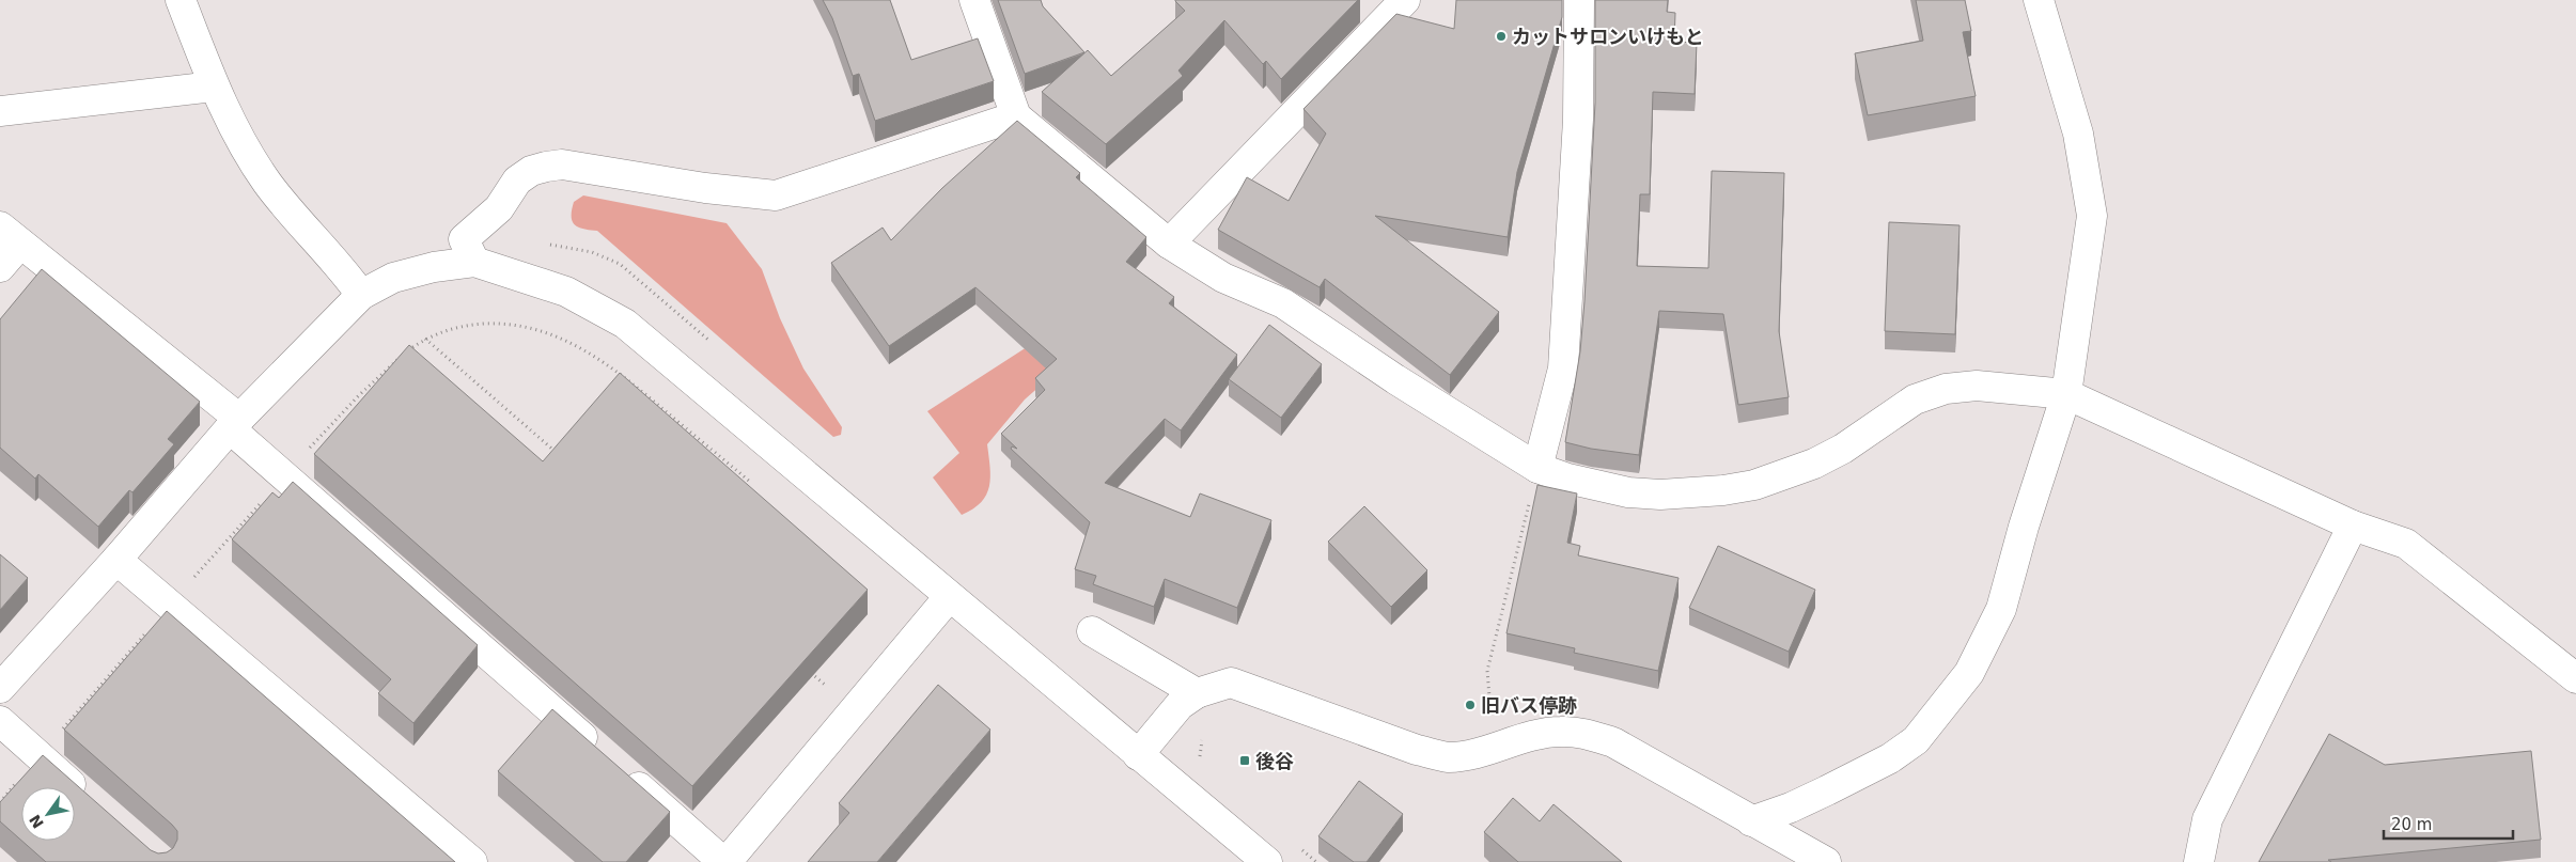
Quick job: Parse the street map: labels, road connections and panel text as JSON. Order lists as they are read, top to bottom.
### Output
{
  "places": {
    "other": ["カットサロンいけもと", "旧バス停跡"],
    "transit": ["後谷"]
  },
  "scale_bar": "20 m",
  "north": "bottom left"
}
